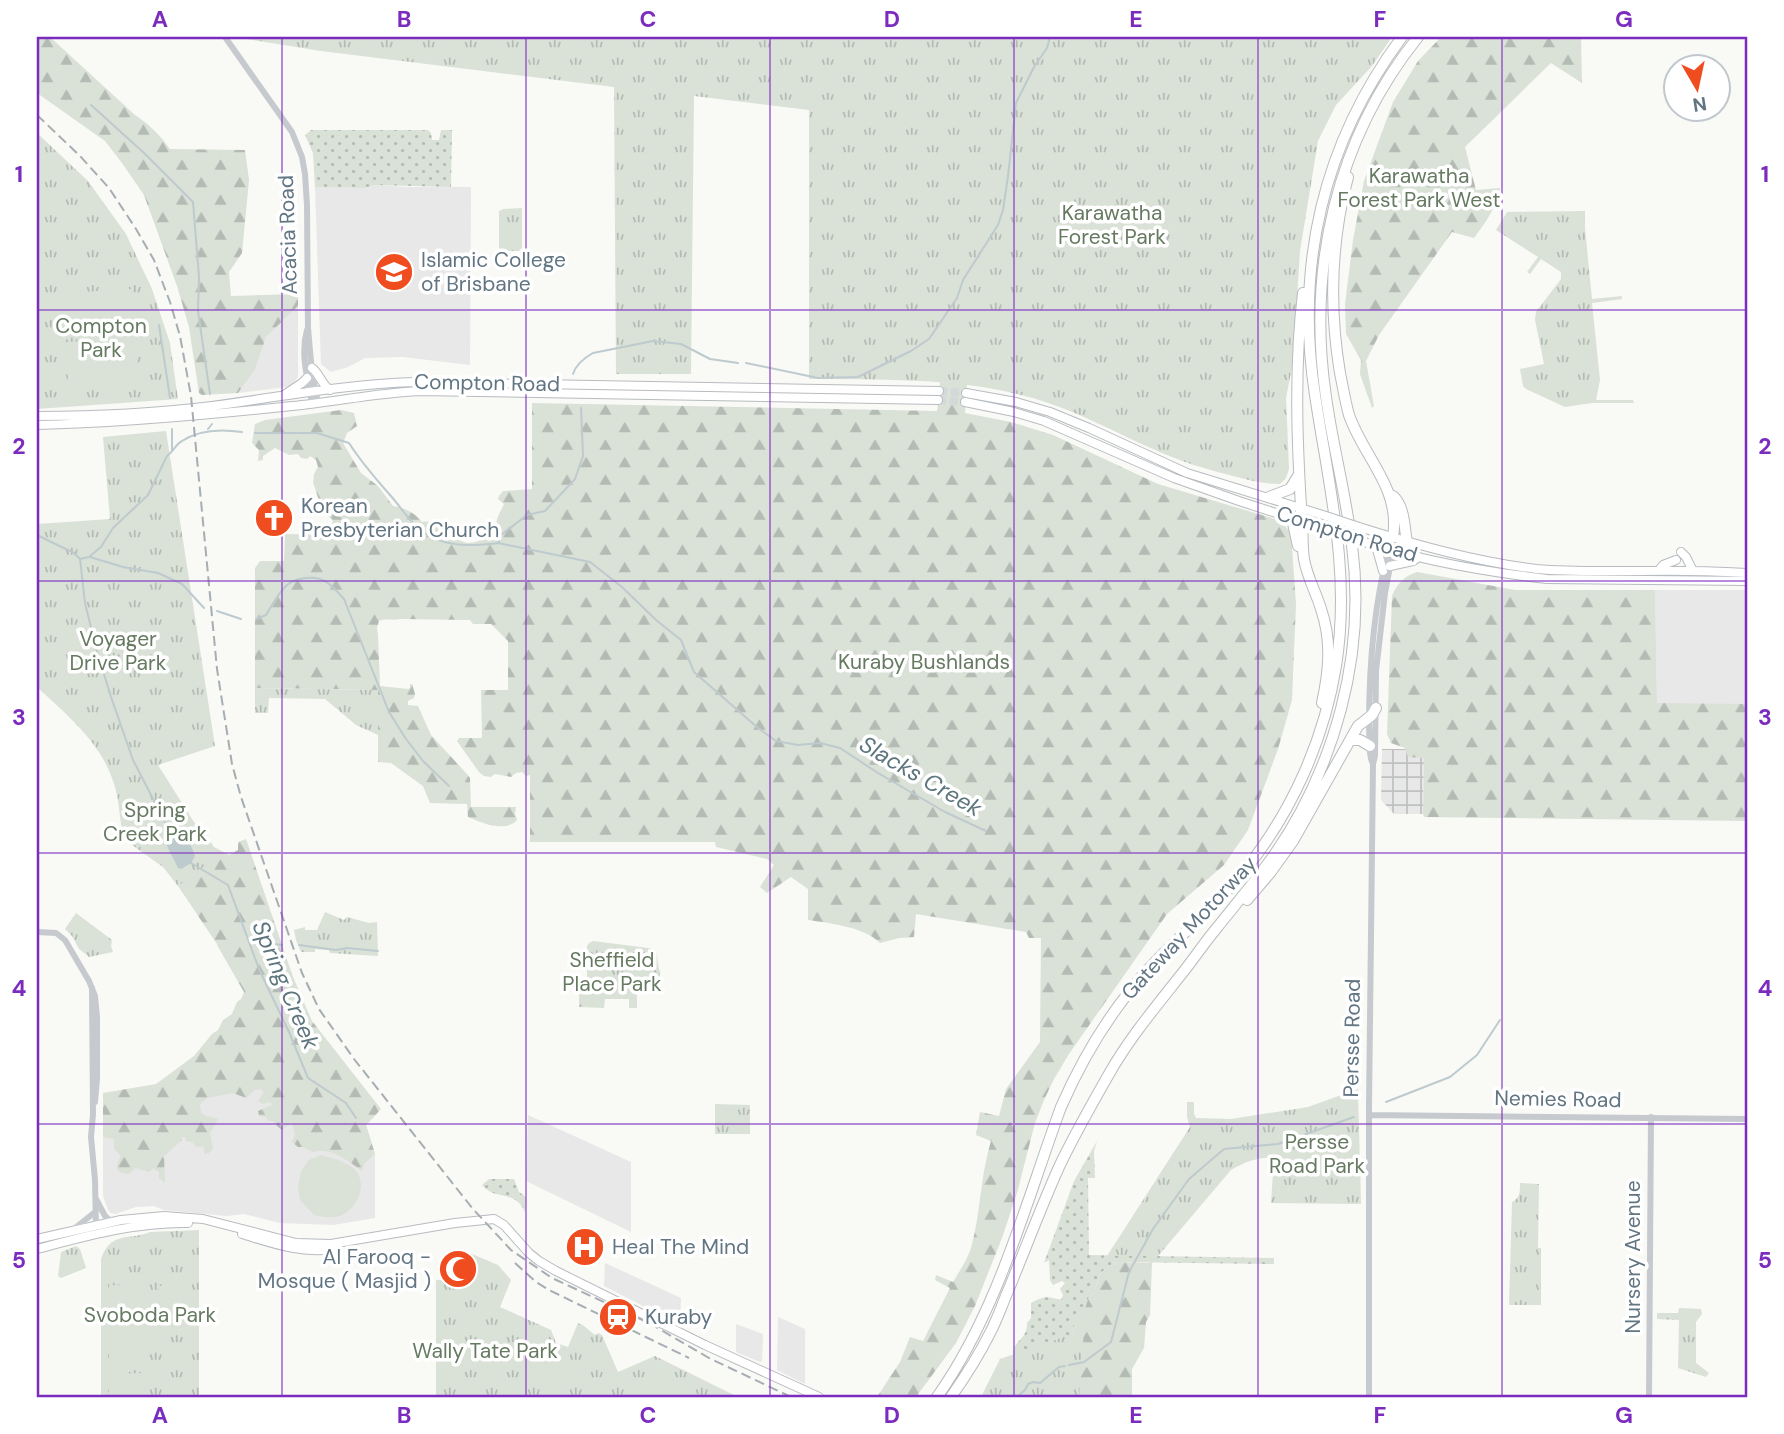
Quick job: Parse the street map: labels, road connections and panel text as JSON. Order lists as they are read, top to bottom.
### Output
{
  "streets": {
    "highway": ["Gateway Motorway"],
    "main road": ["Compton Road"],
    "street": [
      "Acacia Road",
      "Persse Road",
      "Nemies Road",
      "Nursery Avenue"
    ]
  },
  "crossings": [
    ["Acacia Road", "Compton Road"],
    ["Compton Road", "Persse Road"],
    ["Persse Road", "Nemies Road"],
    ["Nemies Road", "Nursery Avenue"]
  ],
  "water": ["Slacks Creek", "Spring Creek"],
  "parks": [
    "Karawatha Forest Park West",
    "Karawatha Forest Park",
    "Compton Park",
    "Voyager Drive Park",
    "Kuraby Bushlands",
    "Spring Creek Park",
    "Sheffield Place Park",
    "Persse Road Park",
    "Svoboda Park",
    "Wally Tate Park"
  ],
  "places": {
    "school or university": ["Islamic College of Brisbane"],
    "church": ["Korean Presbyterian Church"],
    "hospital": ["Heal The Mind"],
    "mosque": ["Al Farooq - Mosque ( Masjid )"],
    "station": ["Kuraby"]
  },
  "north": "bottom",
  "grid": {
    "columns": [
      "A",
      "B",
      "C",
      "D",
      "E",
      "F",
      "G"
    ],
    "rows": [
      "1",
      "2",
      "3",
      "4",
      "5"
    ]
  }
}
